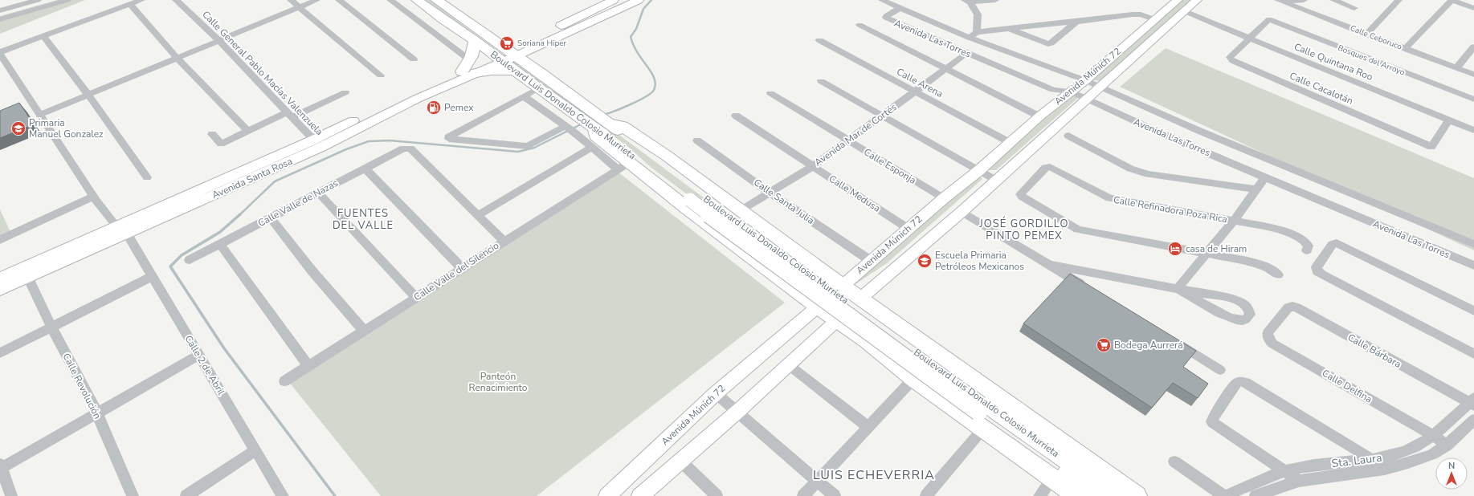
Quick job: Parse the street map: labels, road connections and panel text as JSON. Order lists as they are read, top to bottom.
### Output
{
  "streets": {
    "highway": ["Avenida Múnich 72", "Boulevard Luis Donaldo Colosio Murrieta"],
    "main road": ["Avenida Santa Rosa"],
    "street": [
      "Calle Ceboruco",
      "Avenida Las Torres",
      "Bosques del Arroyo",
      "Calle Quintana Roo",
      "Calle General Pablo Macías Valenzuela",
      "Calle Arena",
      "Calle Cacalotán",
      "Avenida Mar de Cortés",
      "Calle Esponja",
      "Calle Medusa",
      "Calle Santa Julia",
      "Calle Valle de Nazas",
      "Calle Refinadora Poza Rica",
      "Calle Valle del Silencio",
      "Calle Bárbara",
      "Calle 2 de Abril",
      "Calle Revolución",
      "Calle Delfina",
      "Sta. Laura"
    ]
  },
  "crossings": [
    ["Avenida Las Torres", "Avenida Múnich 72"],
    ["Avenida Las Torres", "Avenida Mar de Cortés"],
    ["Bosques del Arroyo", "Calle Quintana Roo"],
    ["Bosques del Arroyo", "Calle Cacalotán"],
    ["Calle Quintana Roo", "Avenida Múnich 72"],
    ["Calle Quintana Roo", "Calle Cacalotán"],
    ["Calle General Pablo Macías Valenzuela", "Avenida Santa Rosa"],
    ["Avenida Múnich 72", "Calle Arena"],
    ["Avenida Múnich 72", "Calle Esponja"],
    ["Avenida Múnich 72", "Calle Medusa"],
    ["Avenida Múnich 72", "Calle Santa Julia"],
    ["Calle Arena", "Avenida Mar de Cortés"],
    ["Boulevard Luis Donaldo Colosio Murrieta", "Avenida Santa Rosa"],
    ["Avenida Mar de Cortés", "Calle Esponja"],
    ["Avenida Mar de Cortés", "Calle Medusa"],
    ["Avenida Mar de Cortés", "Calle Santa Julia"],
    ["Avenida Santa Rosa", "Calle 2 de Abril"],
    ["Avenida Santa Rosa", "Calle Revolución"],
    ["Calle Bárbara", "Calle Delfina"],
    ["Calle Bárbara", "Sta. Laura"],
    ["Calle Delfina", "Sta. Laura"]
  ],
  "districts": ["FUENTES DEL VALLE", "JOSÉ GORDILLO PINTO PEMEX", "LUIS ECHEVERRIA"],
  "parks": ["Panteón Renacimiento"],
  "places": {
    "supermarket": ["Soriana Hiper", "Bodega Aurrerá"],
    "fuel station": ["Pemex"],
    "school or university": ["Primaria Manuel Gonzalez", "Escuela Primaria Petróleos Mexicanos"],
    "hotel": ["casa de Hiram"]
  },
  "north": "top"
}
